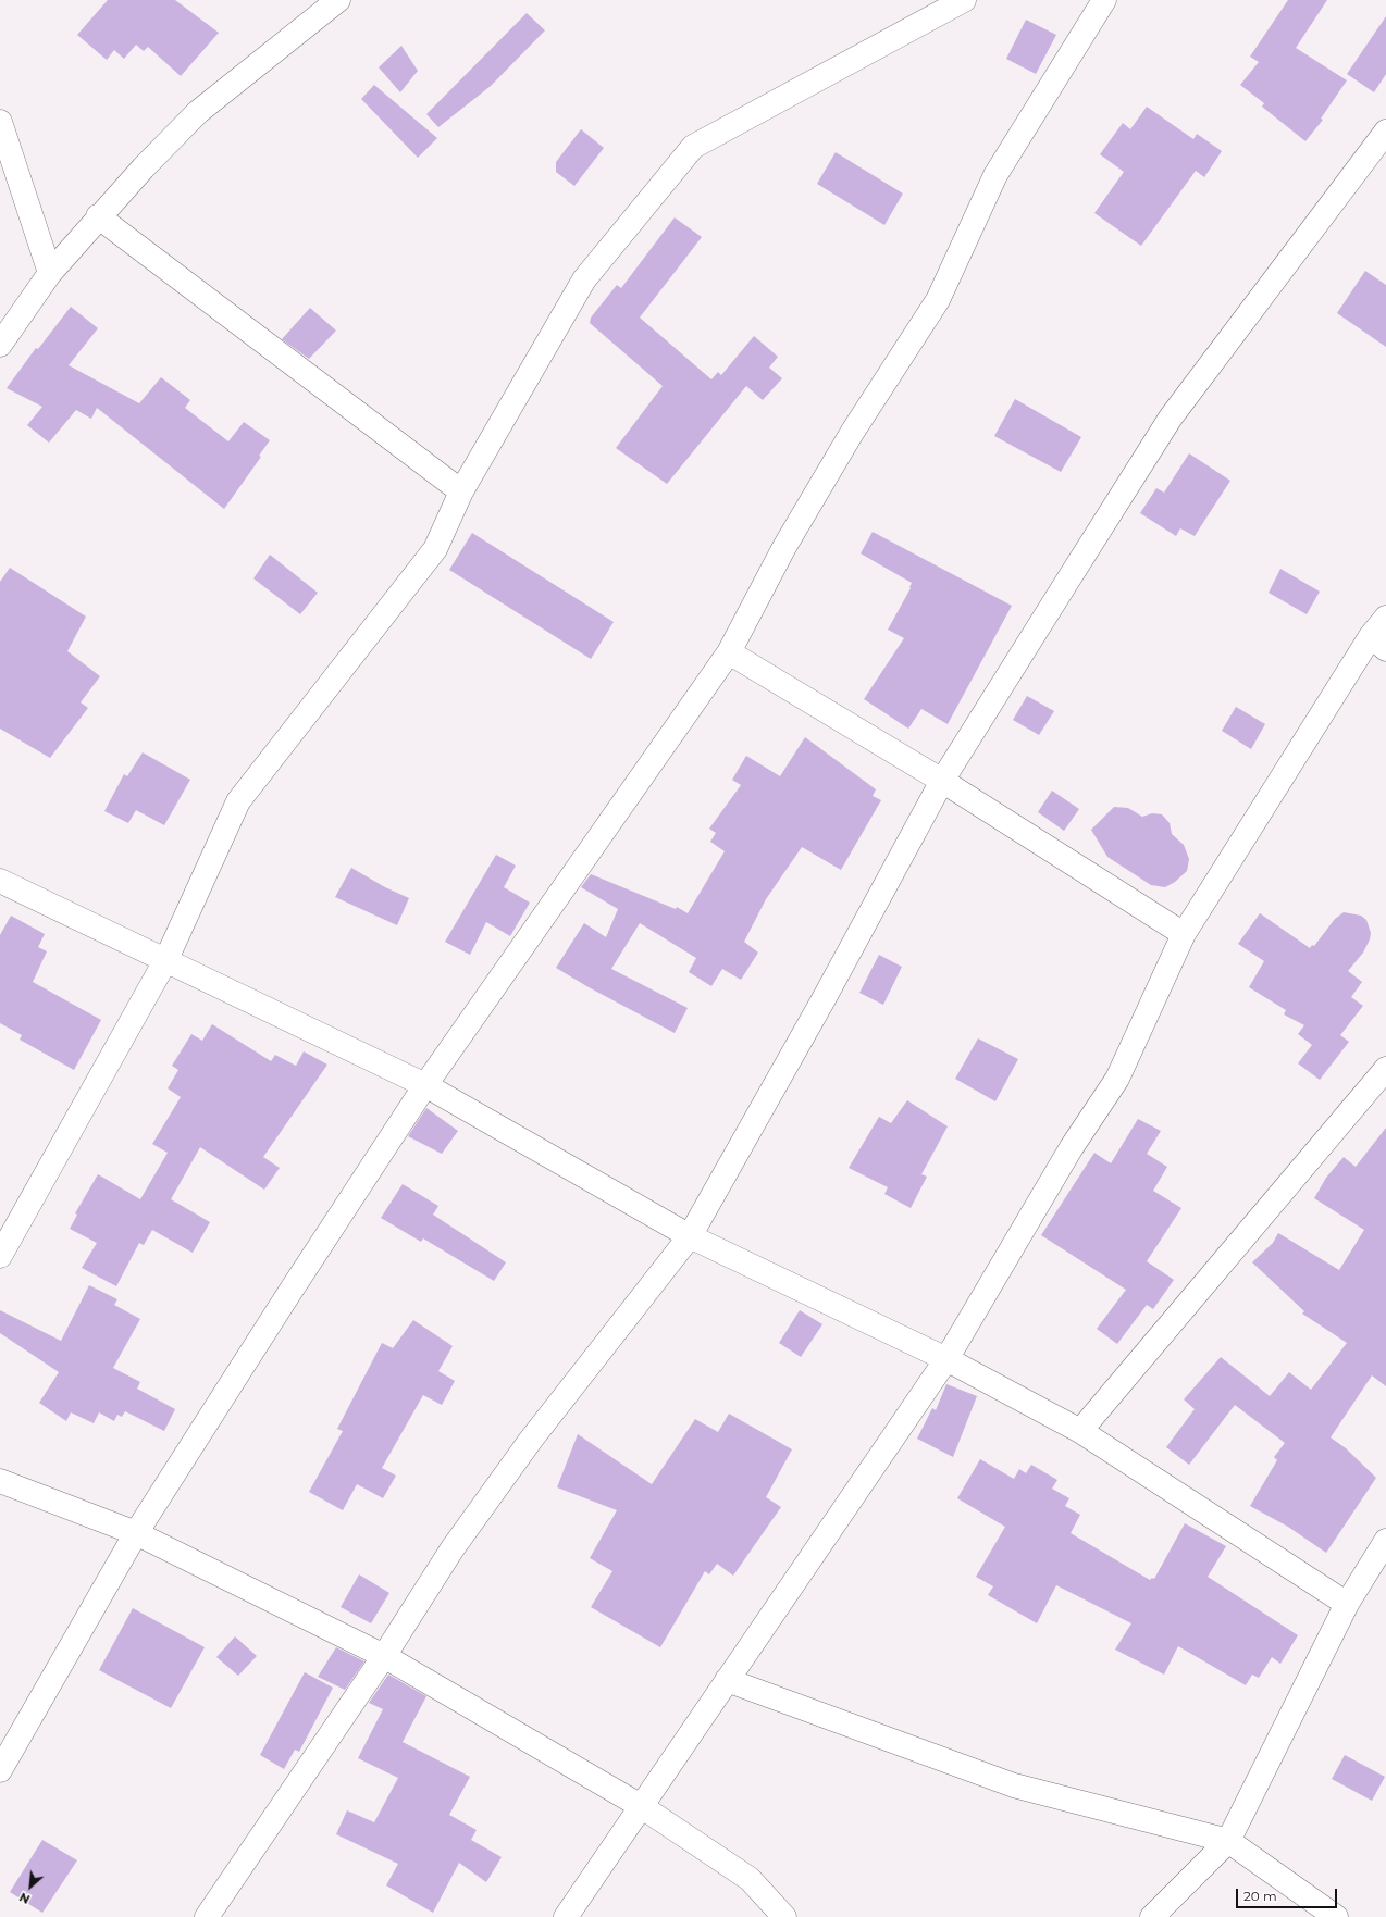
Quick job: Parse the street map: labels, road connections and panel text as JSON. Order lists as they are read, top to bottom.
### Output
{
  "scale_bar": "20 m",
  "north": "bottom left"
}
